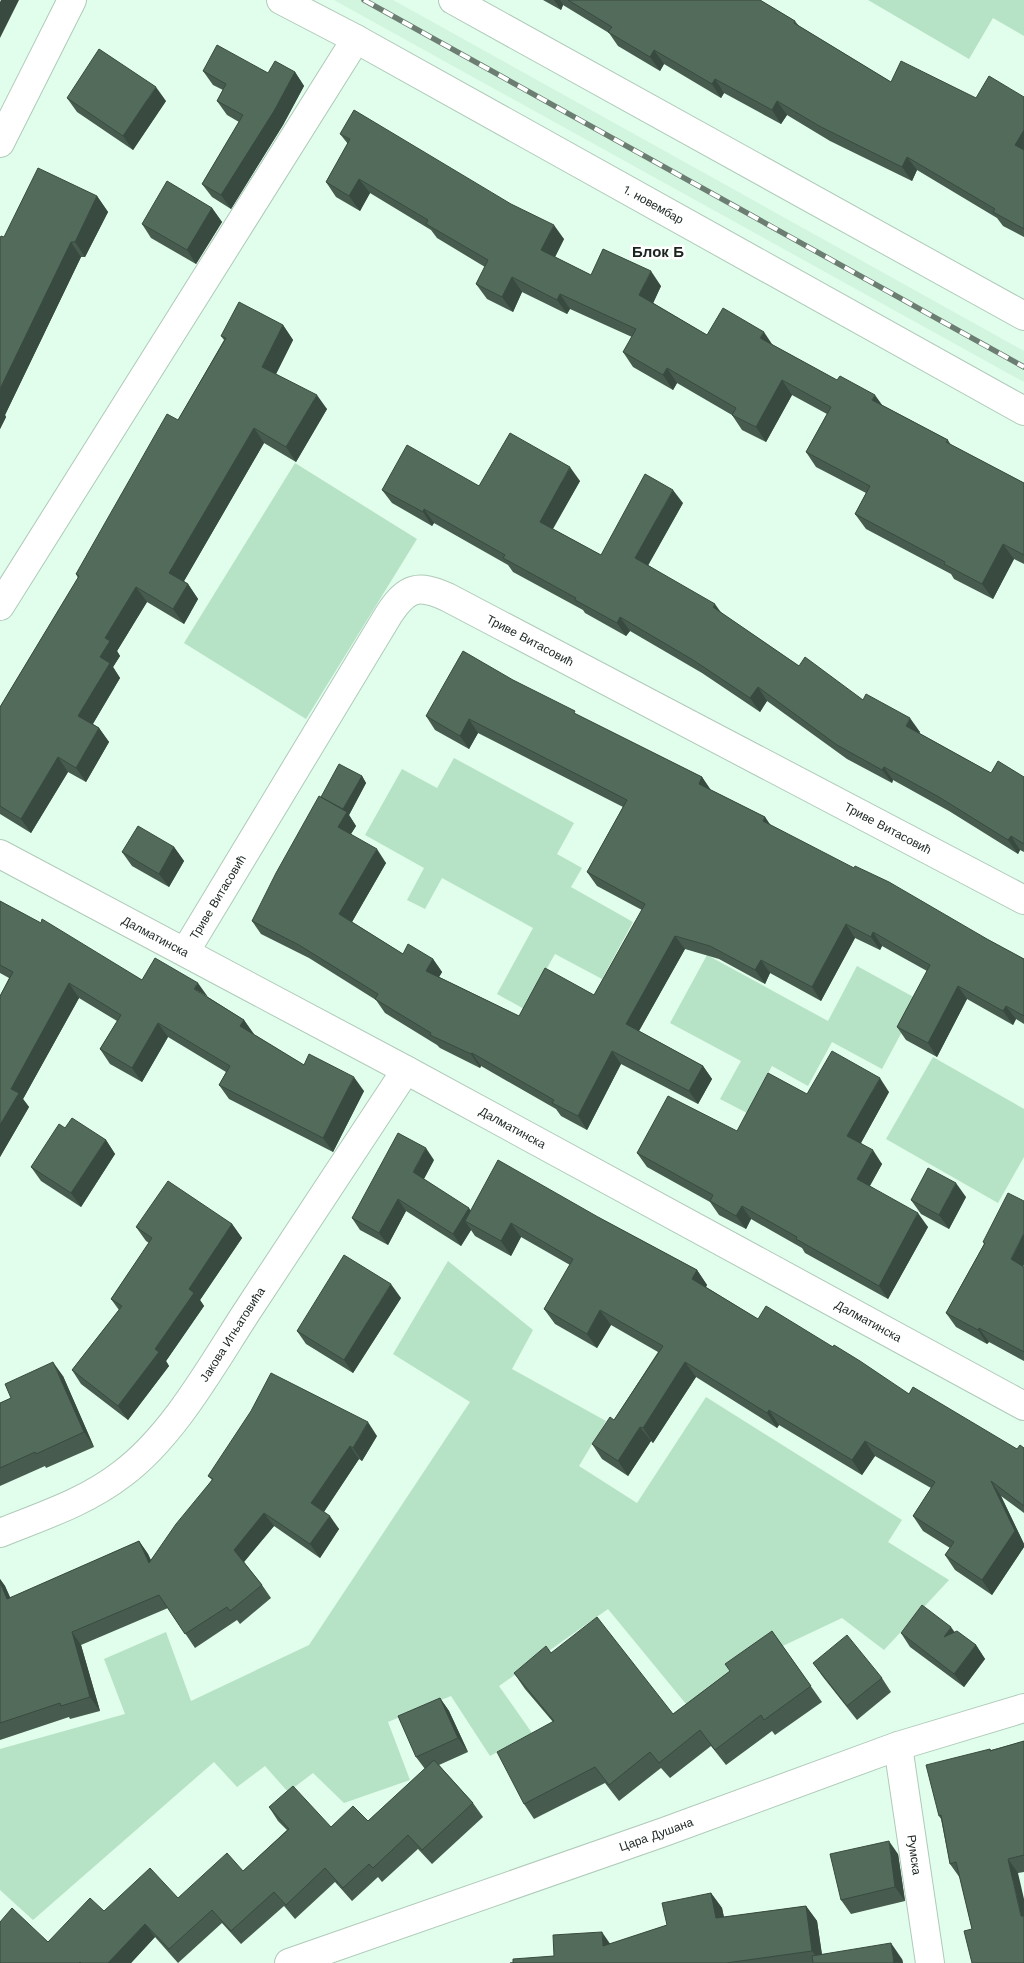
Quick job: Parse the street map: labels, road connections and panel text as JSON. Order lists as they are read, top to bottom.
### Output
{
  "streets": {
    "street": [
      "1. новембар",
      "Триве Витасовић",
      "Далматинска",
      "Јакова Игњатовића",
      "Цара Душана",
      "Румска"
    ]
  },
  "crossings": [
    ["Триве Витасовић", "Далматинска"],
    ["Далматинска", "Јакова Игњатовића"],
    ["Цара Душана", "Румска"]
  ],
  "districts": ["Блок Б"]
}
